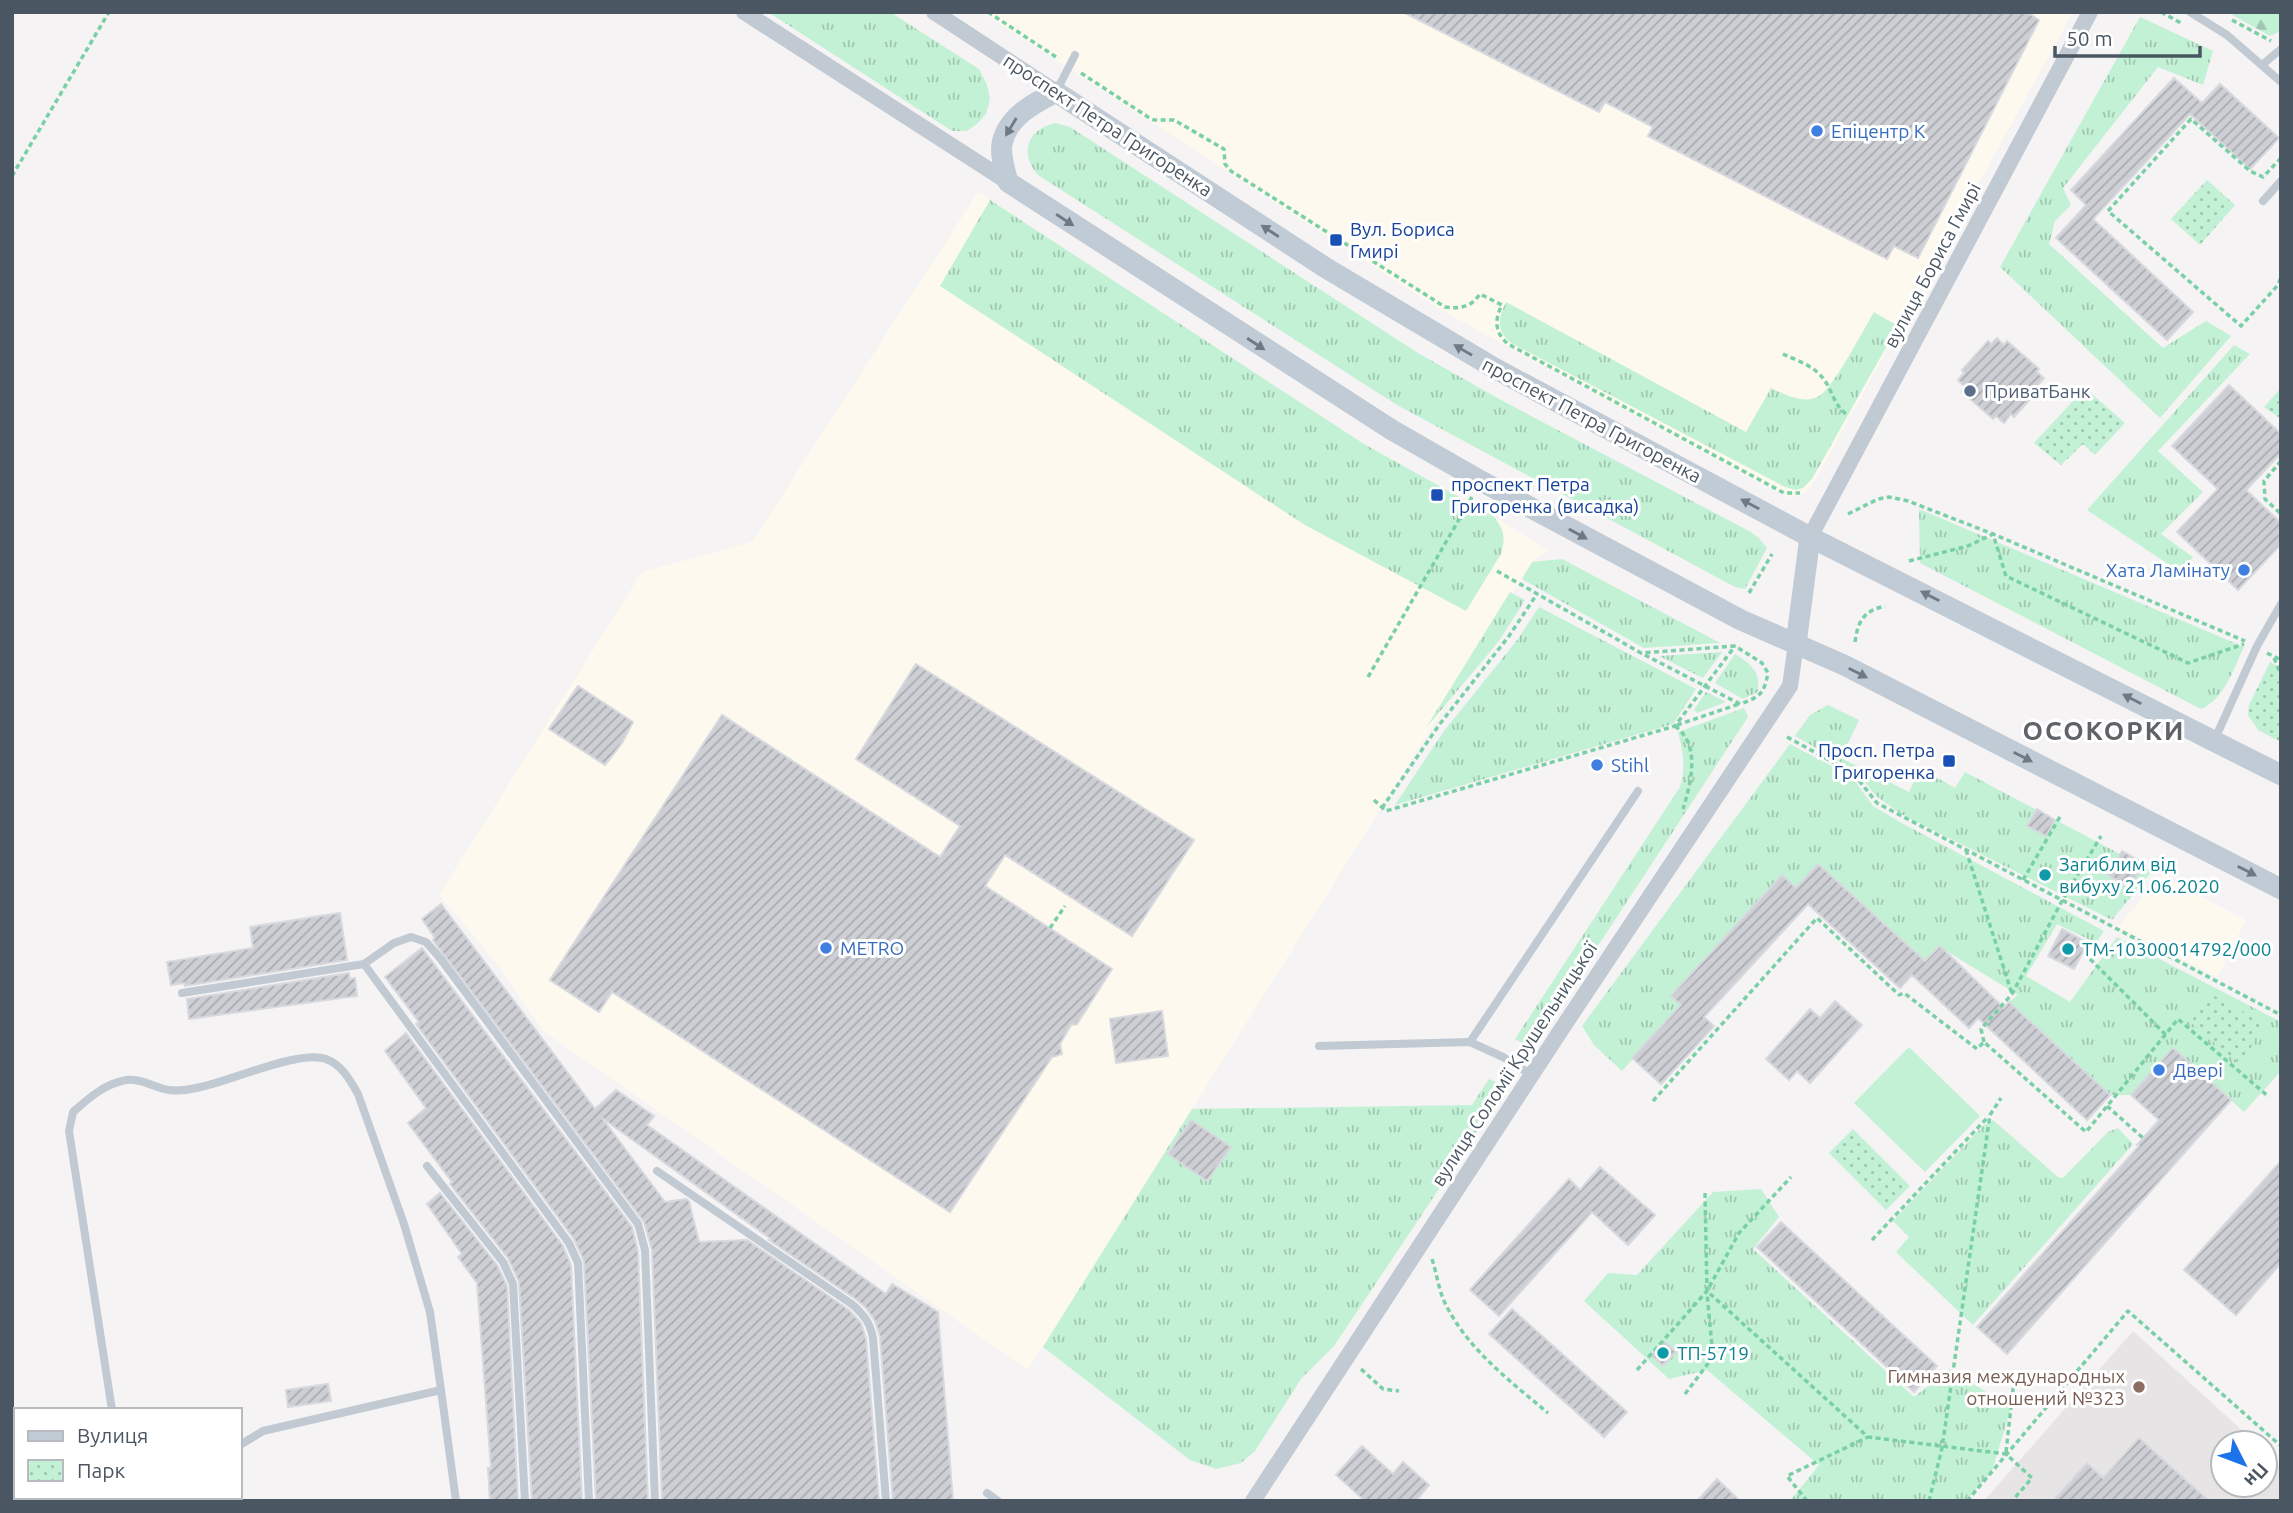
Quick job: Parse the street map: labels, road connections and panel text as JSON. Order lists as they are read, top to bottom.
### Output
{
  "streets": {
    "street": ["проспект Петра Григоренка", "вулиця Бориса Гмирі", "вулиця Соломії Крушельницької"]
  },
  "crossings": [
    ["проспект Петра Григоренка", "вулиця Бориса Гмирі"]
  ],
  "districts": ["ОСОКОРКИ"],
  "places": {
    "other": [
      "Епіцентр К",
      "ПриватБанк",
      "Хата Ламінату",
      "Stihl",
      "Загиблим від вибуху 21.06.2020",
      "METRO",
      "ТМ-10300014792/000",
      "Двері",
      "ТП-5719",
      "Гимназия международных отношений №323"
    ],
    "transit": ["Вул. Бориса Гмирі", "проспект Петра Григоренка (висадка)", "Просп. Петра Григоренка"]
  },
  "legend": ["Вулиця", "Парк"],
  "scale_bar": "50 m",
  "north": "bottom right"
}
